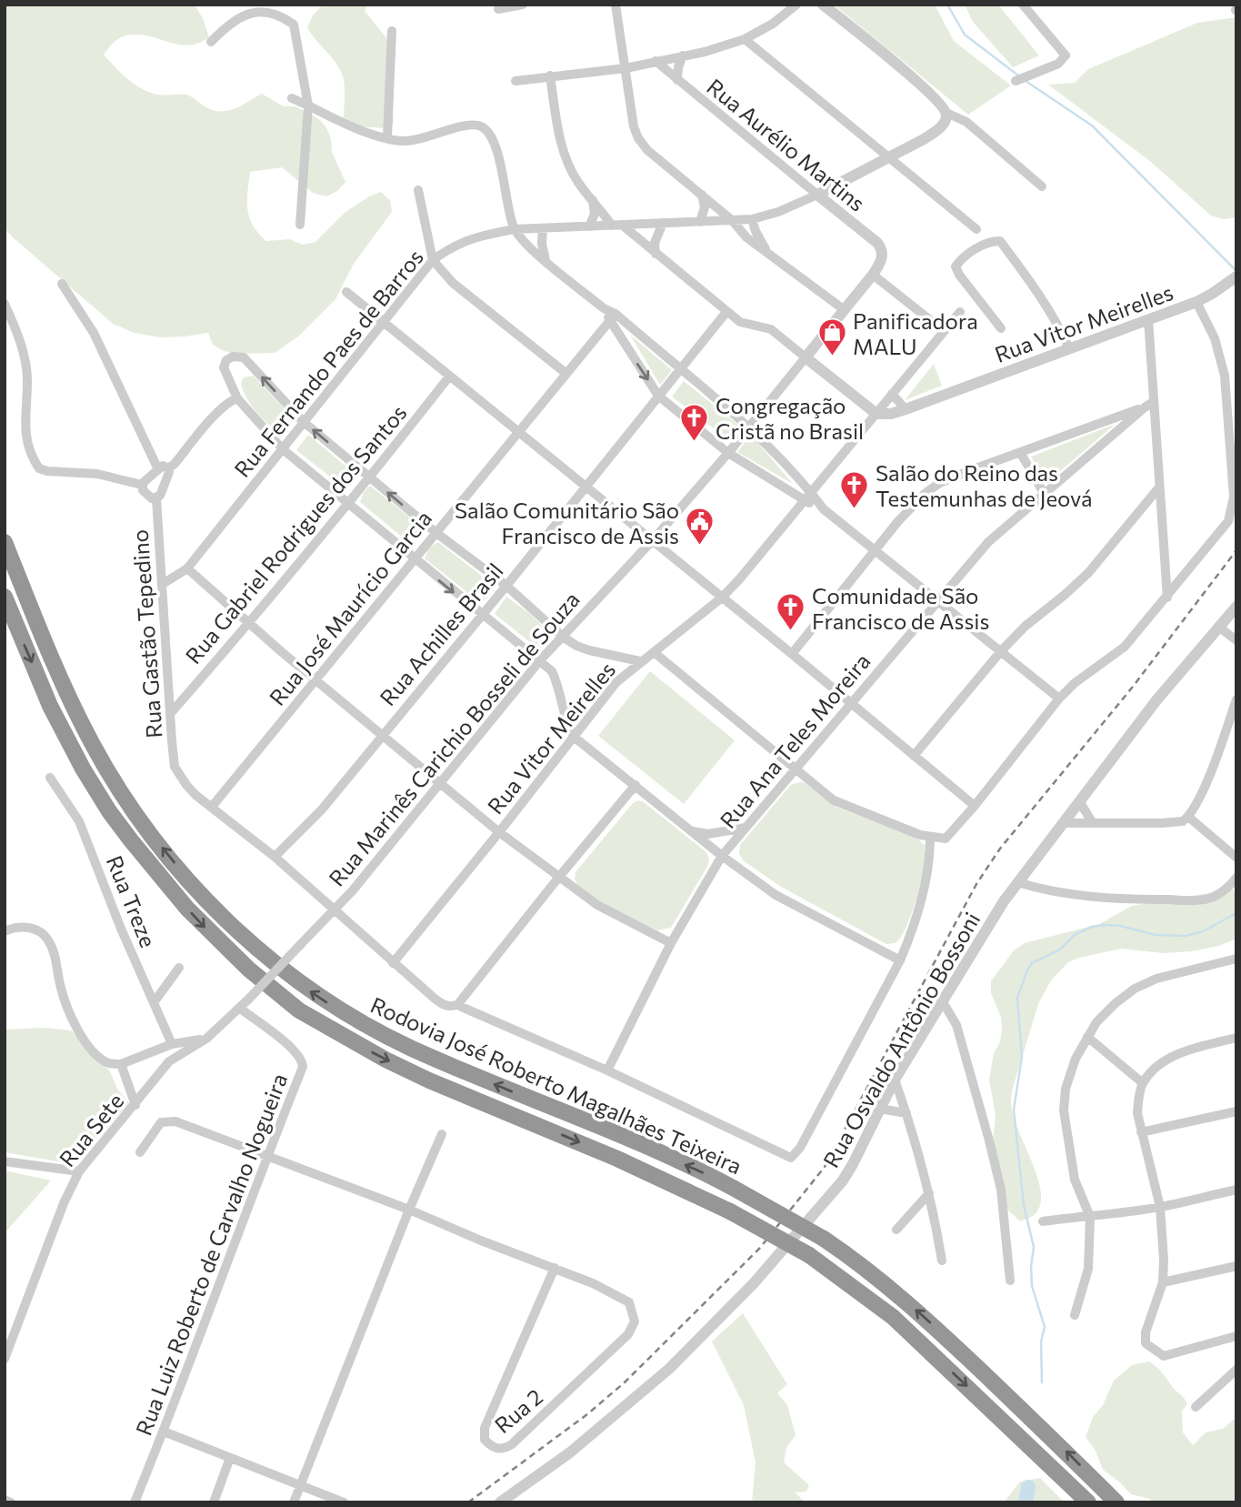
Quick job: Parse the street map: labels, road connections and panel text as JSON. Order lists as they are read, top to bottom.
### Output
{
  "streets": {
    "highway": ["Rodovia José Roberto Magalhães Teixeira"],
    "street": [
      "Rua Aurélio Martins",
      "Rua Vitor Meirelles",
      "Rua Fernando Paes de Barros",
      "Rua Gabriel Rodrigues dos Santos",
      "Rua José Maurício Garcia",
      "Rua Gastão Tepedino",
      "Rua Achilles Brasil",
      "Rua Marinês Carichio Bosseli de Souza",
      "Rua Ana Teles Moreira",
      "Rua Treze",
      "Rua Osvaldo Antônio Bossoni",
      "Rua Sete",
      "Rua Luiz Roberto de Carvalho Nogueira",
      "Rua 2"
    ]
  },
  "crossings": [
    ["Rua Aurélio Martins", "Rua Fernando Paes de Barros"],
    ["Rua Aurélio Martins", "Rua Marinês Carichio Bosseli de Souza"],
    ["Rua Fernando Paes de Barros", "Rua Gastão Tepedino"],
    ["Rua Gabriel Rodrigues dos Santos", "Rua Gastão Tepedino"],
    ["Rua José Maurício Garcia", "Rua Gastão Tepedino"],
    ["Rua Marinês Carichio Bosseli de Souza", "Rua Sete"],
    ["Rua Sete", "Rua Luiz Roberto de Carvalho Nogueira"]
  ],
  "places": {
    "shop": ["Panificadora MALU"],
    "church": ["Congregação Cristã no Brasil", "Salão do Reino das Testemunhas de Jeová", "Comunidade São Francisco de Assis"],
    "public building": ["Salão Comunitário São Francisco de Assis"]
  }
}
